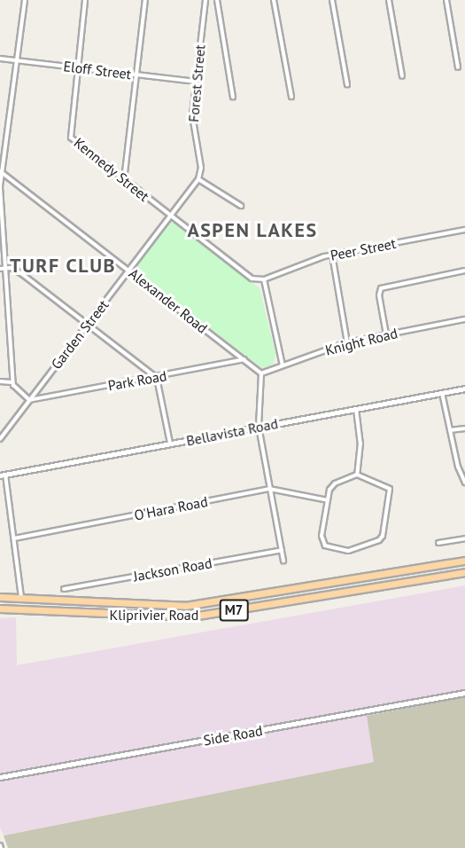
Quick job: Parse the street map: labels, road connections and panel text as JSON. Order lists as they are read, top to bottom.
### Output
{
  "streets": {
    "main road": ["M7", "Kliprivier Road"],
    "street": [
      "Eloff Street",
      "Forest Street",
      "Kennedy Street",
      "Peer Street",
      "Alexander Road",
      "Garden Street",
      "Knight Road",
      "Park Road",
      "Bellavista Road",
      "O'Hara Road",
      "Jackson Road",
      "Side Road"
    ]
  },
  "crossings": [
    ["Eloff Street", "Forest Street"],
    ["Eloff Street", "Kennedy Street"],
    ["Forest Street", "Garden Street"],
    ["Kennedy Street", "Peer Street"],
    ["Kennedy Street", "Garden Street"],
    ["Alexander Road", "Garden Street"],
    ["Alexander Road", "Knight Road"],
    ["Alexander Road", "Park Road"],
    ["Garden Street", "Park Road"]
  ],
  "districts": ["ASPEN LAKES", "TURF CLUB"]
}
